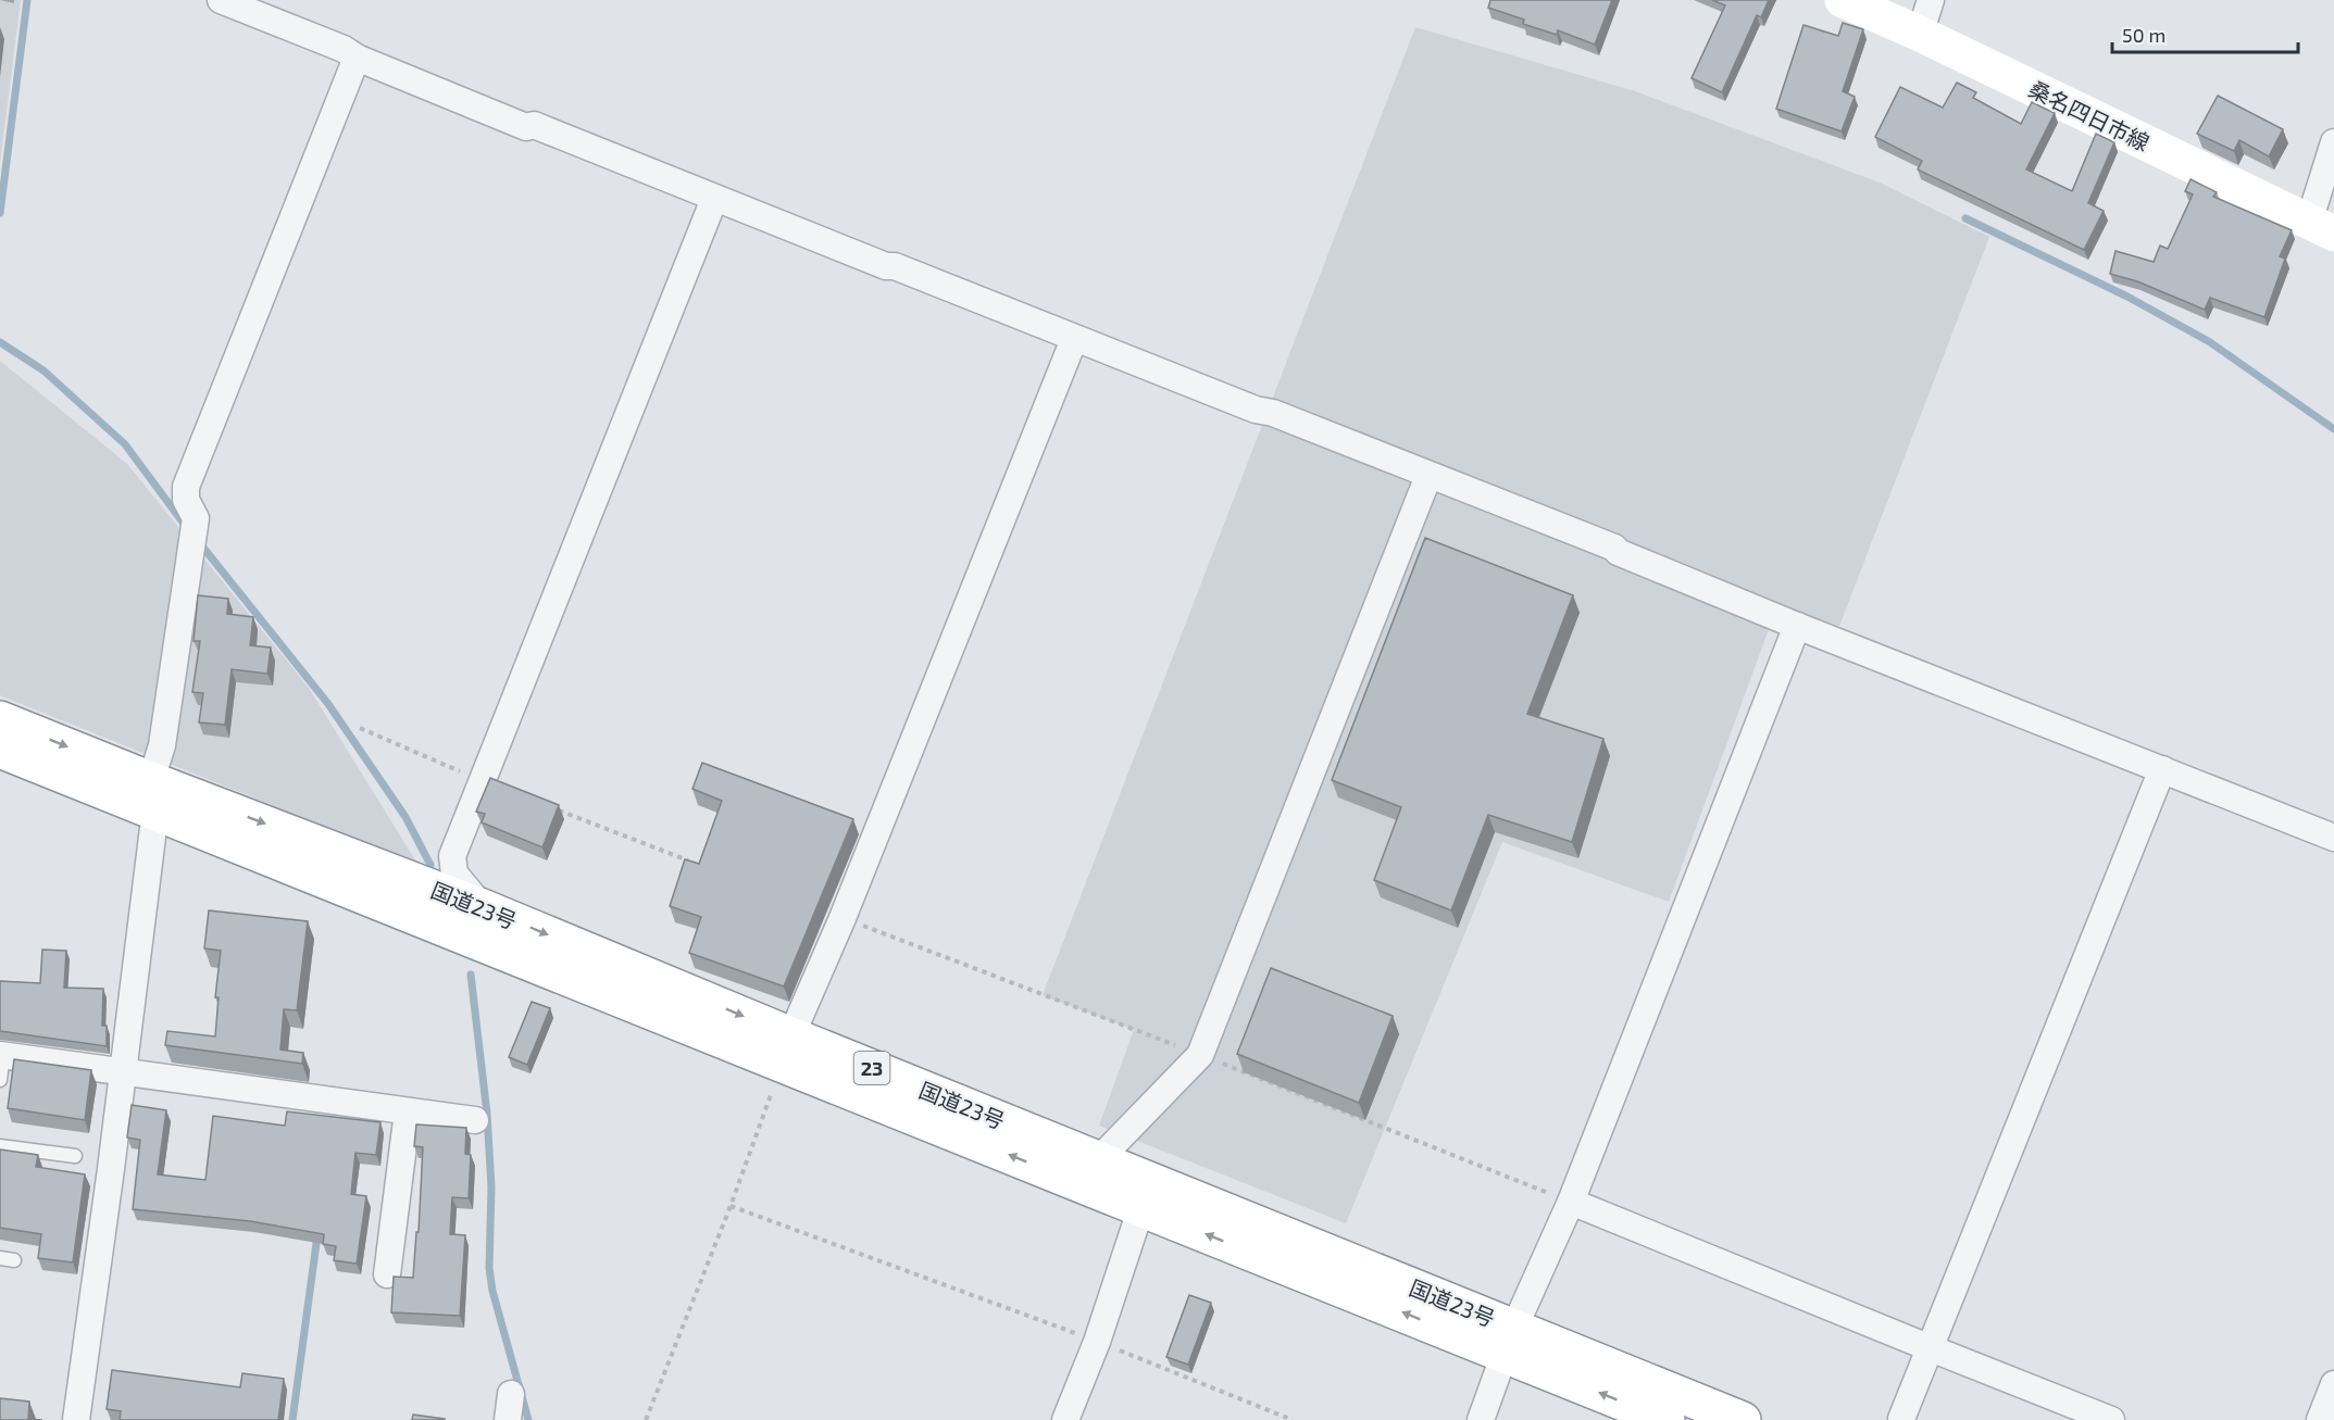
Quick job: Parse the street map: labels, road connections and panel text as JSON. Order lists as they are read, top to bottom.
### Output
{
  "streets": {
    "main road": ["桑名四日市線", "国道23号", "23"]
  },
  "scale_bar": "50 m"
}
